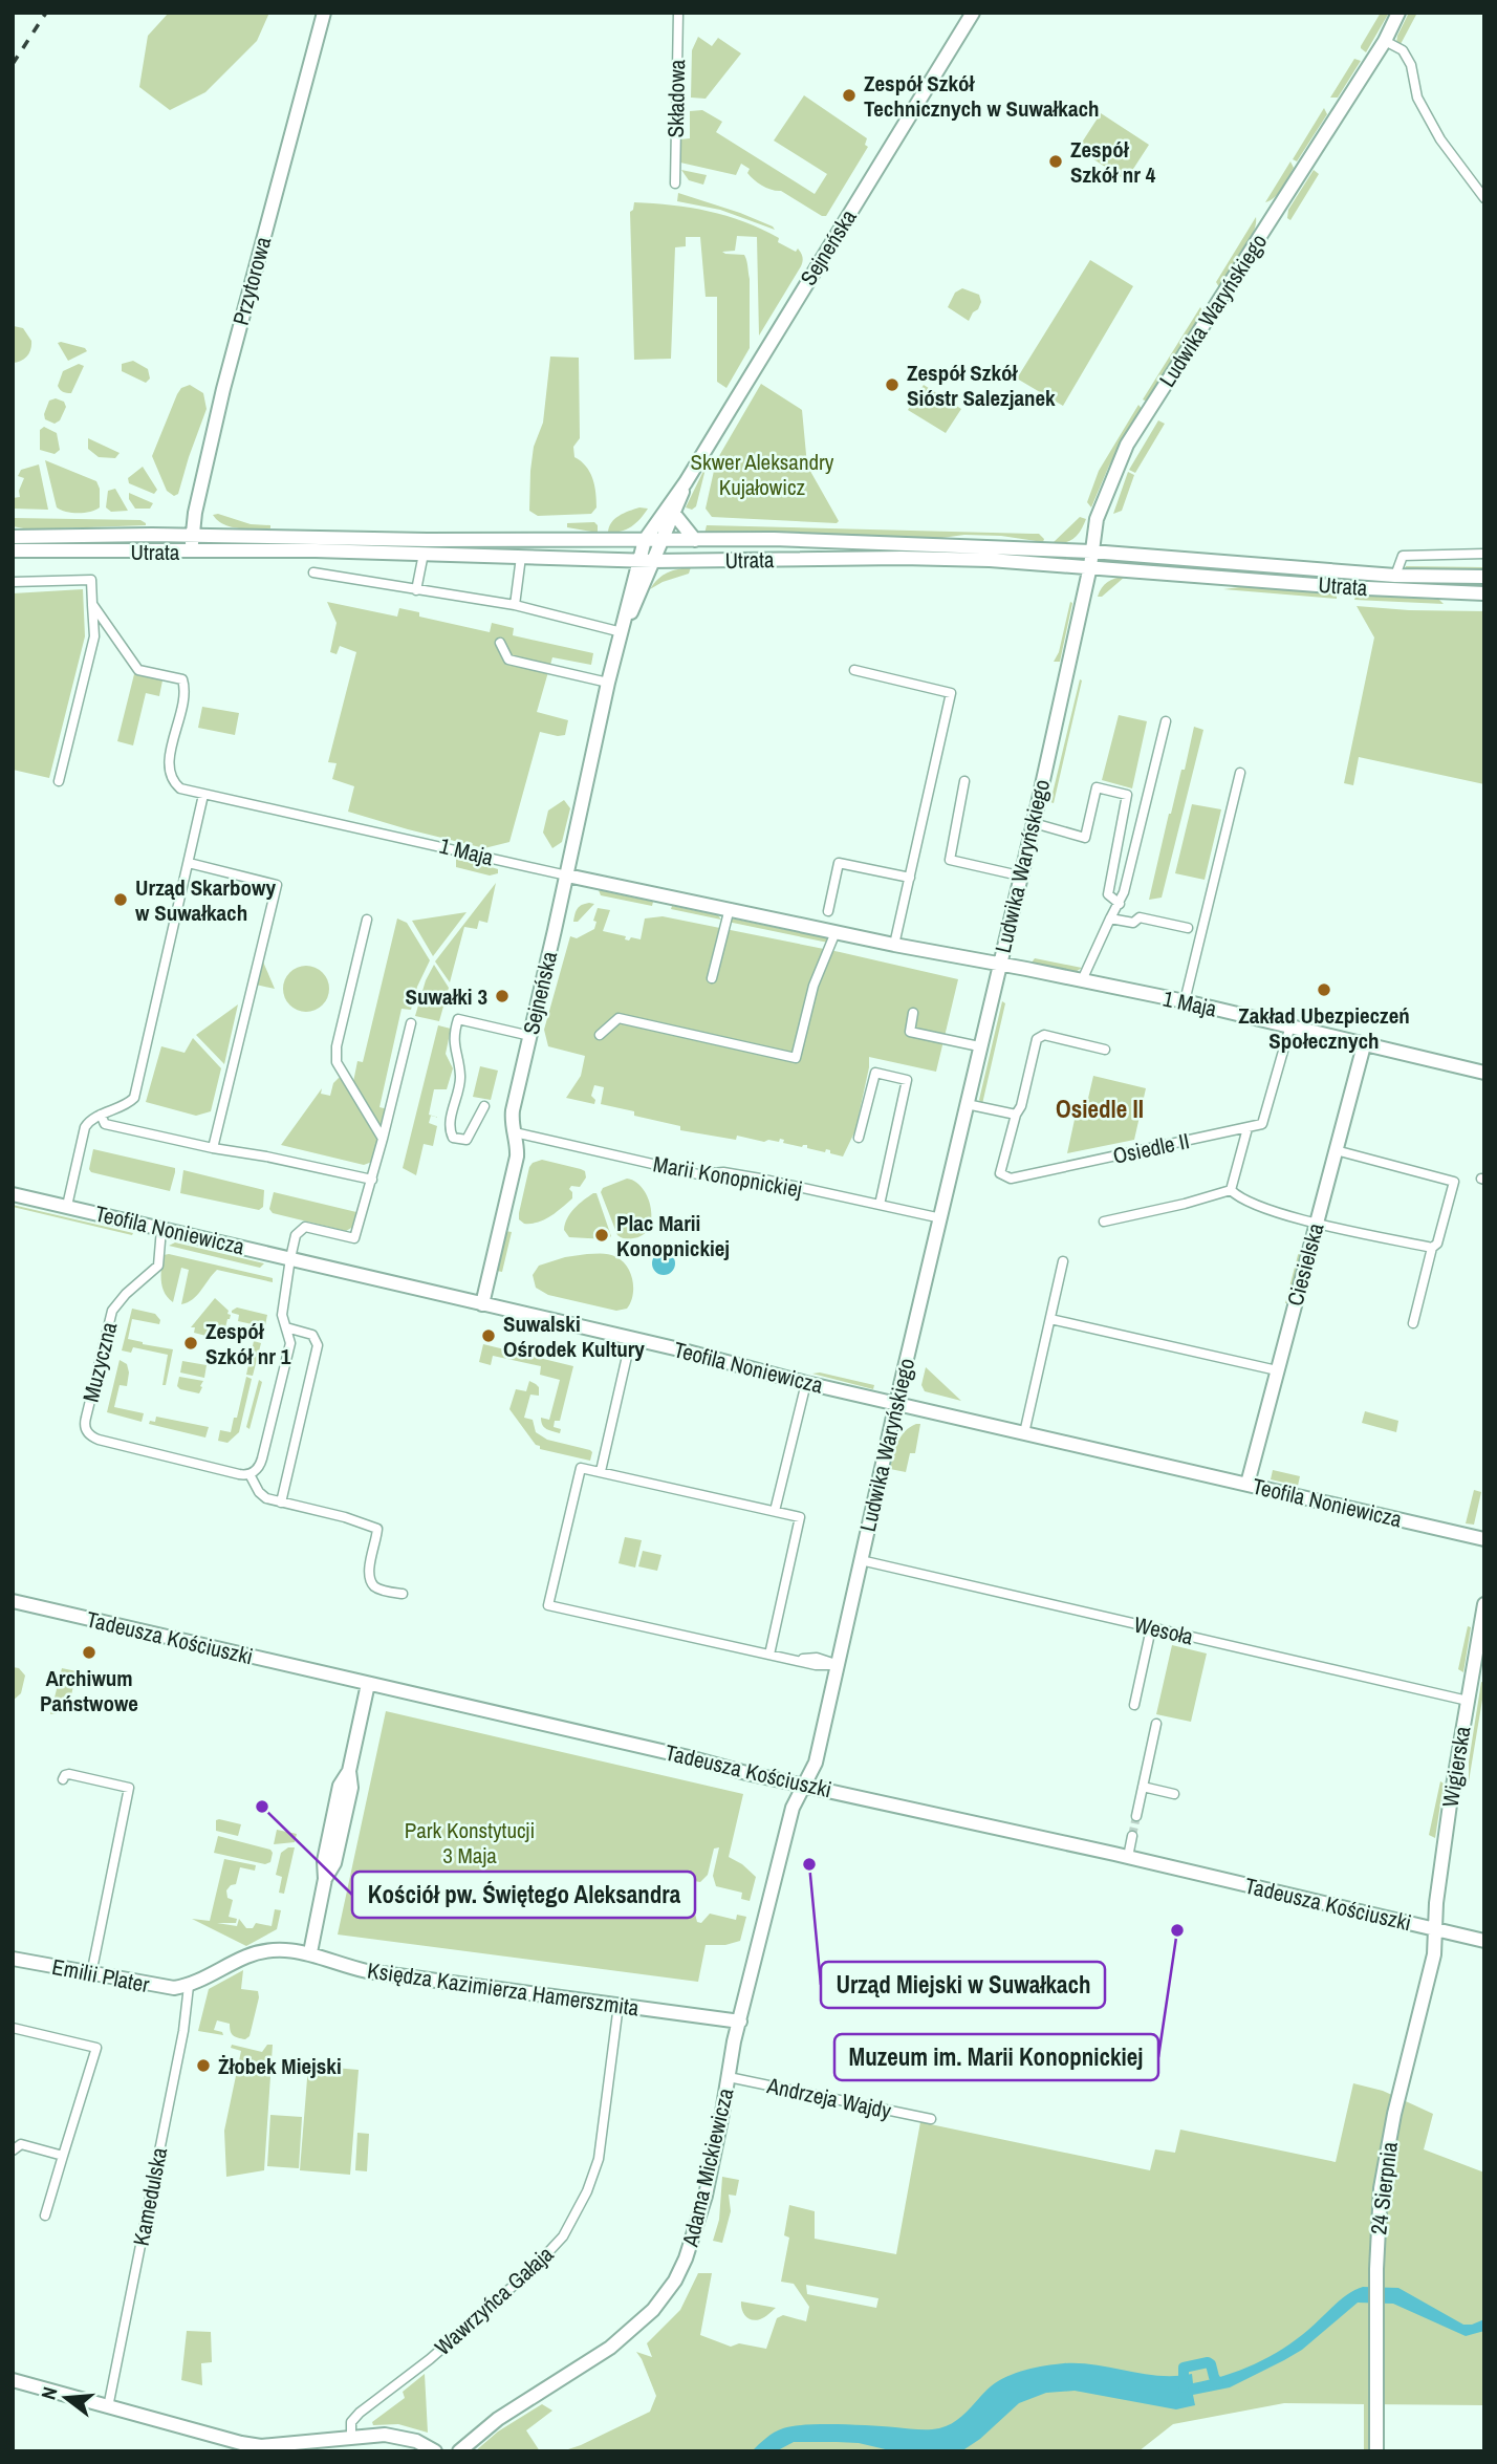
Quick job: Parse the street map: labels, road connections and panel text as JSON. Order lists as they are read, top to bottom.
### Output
{
  "streets": {
    "street": [
      "Składowa",
      "Sejneńska",
      "Przytorowa",
      "Ludwika Waryńskiego",
      "Utrata",
      "1 Maja",
      "Osiedle II",
      "Marii Konopnickiej",
      "Teofila Noniewicza",
      "Ciesielska",
      "Muzyczna",
      "Wesoła",
      "Tadeusza Kościuszki",
      "Wigierska",
      "Emilii Plater",
      "Księdza Kazimierza Hamerszmita",
      "Andrzeja Wajdy",
      "Adama Mickiewicza",
      "24 Sierpnia",
      "Kamedulska",
      "Wawrzyńca Gałaja"
    ]
  },
  "crossings": [
    ["Sejneńska", "Utrata"],
    ["Sejneńska", "1 Maja"],
    ["Sejneńska", "Marii Konopnickiej"],
    ["Sejneńska", "Teofila Noniewicza"],
    ["Przytorowa", "Utrata"],
    ["Ludwika Waryńskiego", "Utrata"],
    ["Ludwika Waryńskiego", "1 Maja"],
    ["Ludwika Waryńskiego", "Marii Konopnickiej"],
    ["Ludwika Waryńskiego", "Teofila Noniewicza"],
    ["Ludwika Waryńskiego", "Wesoła"],
    ["Ludwika Waryńskiego", "Tadeusza Kościuszki"],
    ["Ludwika Waryńskiego", "Adama Mickiewicza"],
    ["1 Maja", "Ciesielska"],
    ["Teofila Noniewicza", "Ciesielska"],
    ["Teofila Noniewicza", "Muzyczna"],
    ["Wesoła", "Wigierska"],
    ["Tadeusza Kościuszki", "Wigierska"],
    ["Tadeusza Kościuszki", "Adama Mickiewicza"],
    ["Tadeusza Kościuszki", "24 Sierpnia"],
    ["Wigierska", "24 Sierpnia"],
    ["Emilii Plater", "Księdza Kazimierza Hamerszmita"],
    ["Emilii Plater", "Kamedulska"],
    ["Księdza Kazimierza Hamerszmita", "Adama Mickiewicza"],
    ["Księdza Kazimierza Hamerszmita", "Kamedulska"],
    ["Księdza Kazimierza Hamerszmita", "Wawrzyńca Gałaja"],
    ["Andrzeja Wajdy", "Adama Mickiewicza"]
  ],
  "districts": ["Osiedle II"],
  "parks": ["Skwer Aleksandry Kujałowicz", "Park Konstytucji 3 Maja"],
  "places": [
    "Zespół Szkół Technicznych w Suwałkach",
    "Zespół Szkół nr 4",
    "Zespół Szkół Sióstr Salezjanek",
    "Urząd Skarbowy w Suwałkach",
    "Zakład Ubezpieczeń Społecznych",
    "Suwałki 3",
    "Plac Marii Konopnickiej",
    "Suwalski Ośrodek Kultury",
    "Zespół Szkół nr 1",
    "Archiwum Państwowe",
    "Kościół pw. Świętego Aleksandra",
    "Urząd Miejski w Suwałkach",
    "Muzeum im. Marii Konopnickiej",
    "Żłobek Miejski"
  ],
  "north": "left"
}
